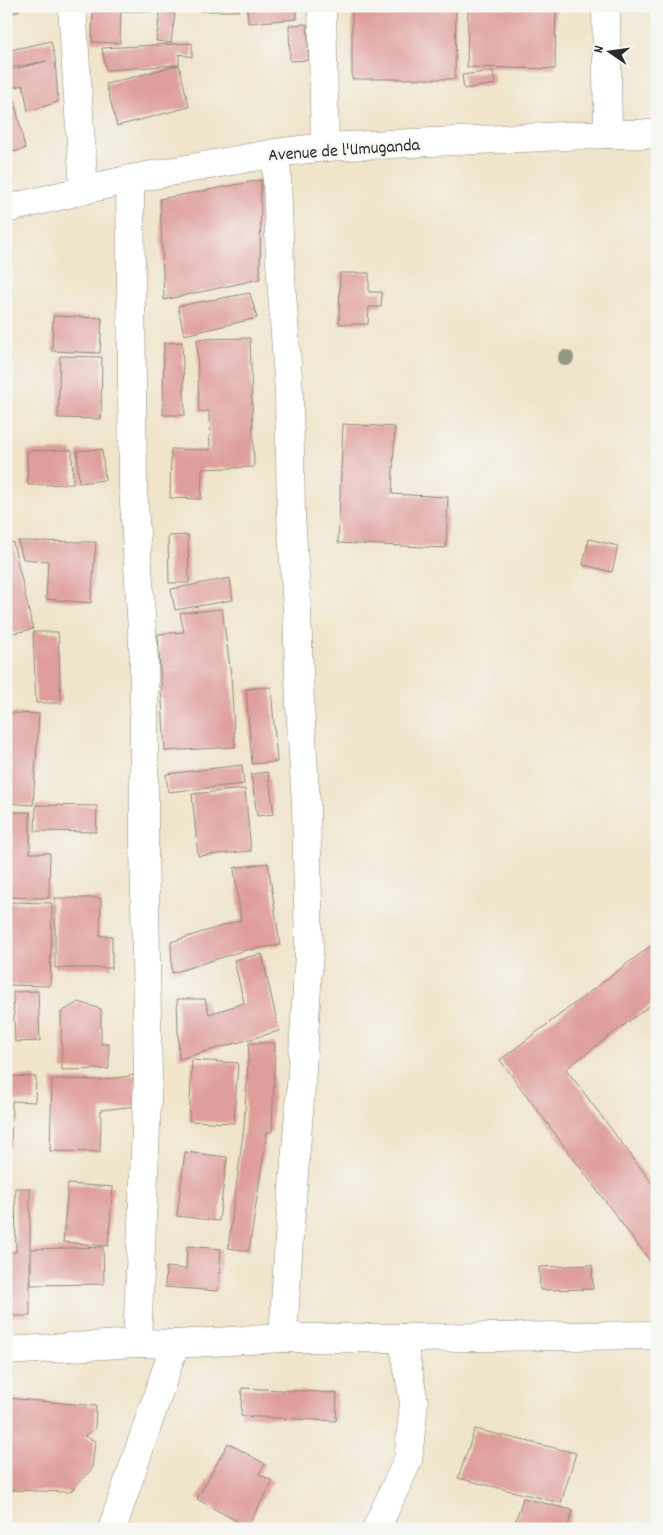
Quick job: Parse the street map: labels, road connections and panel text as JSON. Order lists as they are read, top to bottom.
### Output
{
  "streets": {
    "street": ["Avenue de l'Umuganda"]
  },
  "north": "left"
}
